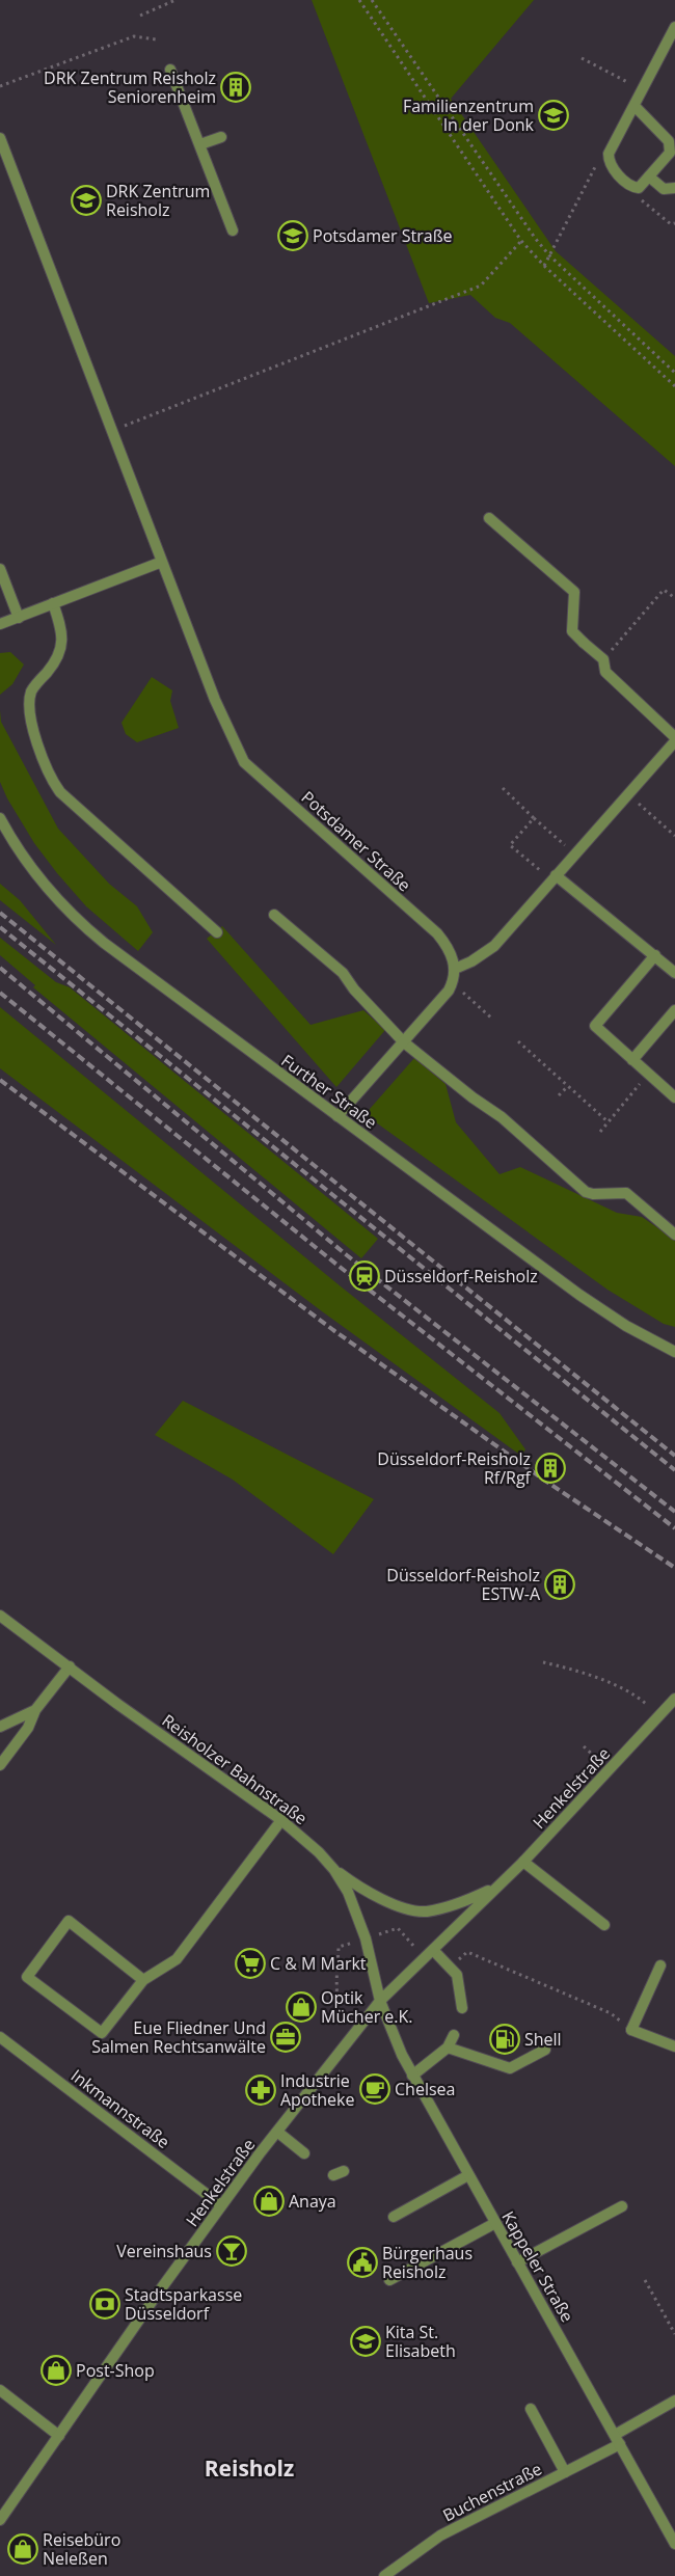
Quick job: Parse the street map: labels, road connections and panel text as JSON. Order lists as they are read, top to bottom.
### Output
{
  "streets": {
    "street": [
      "Potsdamer Straße",
      "Further Straße",
      "Reisholzer Bahnstraße",
      "Henkelstraße",
      "Inkmannstraße",
      "Kappeler Straße",
      "Buchenstraße"
    ]
  },
  "crossings": [
    ["Reisholzer Bahnstraße", "Henkelstraße"],
    ["Reisholzer Bahnstraße", "Kappeler Straße"],
    ["Henkelstraße", "Inkmannstraße"],
    ["Henkelstraße", "Kappeler Straße"],
    ["Kappeler Straße", "Buchenstraße"]
  ],
  "districts": ["Reisholz"],
  "places": {
    "building": ["DRK Zentrum Reisholz Seniorenheim", "Düsseldorf-Reisholz Rf/Rgf", "Düsseldorf-Reisholz ESTW-A"],
    "school or university": [
      "Familienzentrum In der Donk",
      "DRK Zentrum Reisholz",
      "Potsdamer Straße",
      "Kita St. Elisabeth"
    ],
    "station": ["Düsseldorf-Reisholz"],
    "supermarket": ["C & M Markt"],
    "shop": [
      "Optik Mücher e.K.",
      "Anaya",
      "Post-Shop",
      "Reisebüro Neleßen"
    ],
    "office": ["Eue Fliedner Und Salmen Rechtsanwälte"],
    "fuel station": ["Shell"],
    "cafe": ["Chelsea"],
    "pharmacy": ["Industrie Apotheke"],
    "bar": ["Vereinshaus"],
    "public building": ["Bürgerhaus Reisholz"],
    "bank": ["Stadtsparkasse Düsseldorf"]
  }
}
